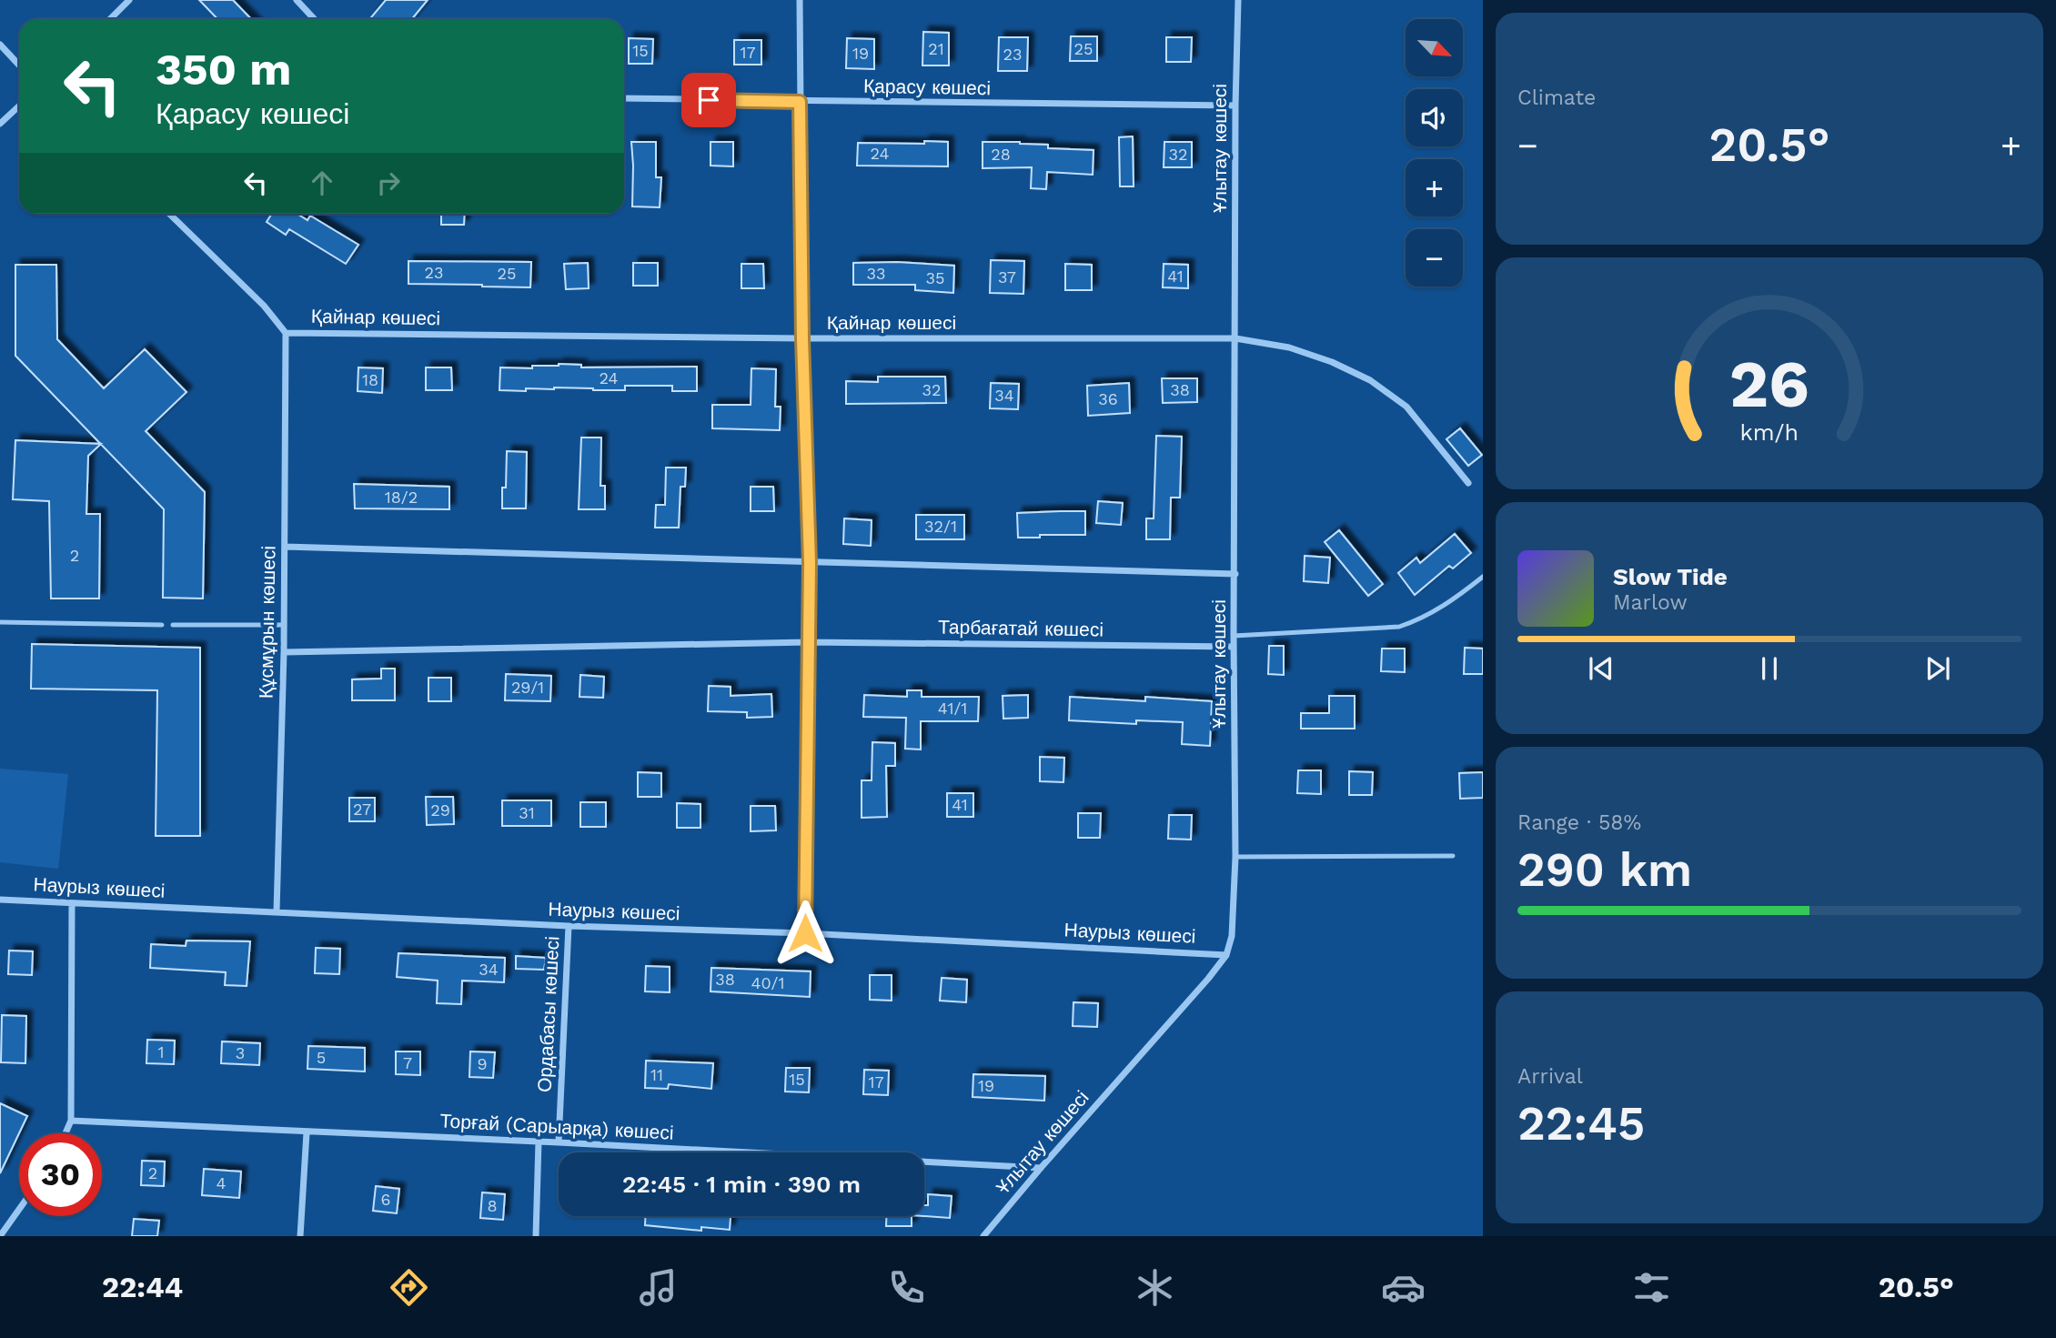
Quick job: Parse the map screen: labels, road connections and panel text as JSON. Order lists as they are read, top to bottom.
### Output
{
  "streets": {
    "street": [
      "Қарасу көшесі",
      "Ұлытау көшесі",
      "Қайнар көшесі",
      "Құсмұрын көшесі",
      "Тарбағатай көшесі",
      "Наурыз көшесі",
      "Ордабасы көшесі",
      "Торғай (Сарыарқа) көшесі"
    ]
  },
  "crossings": [
    ["Қарасу көшесі", "Ұлытау көшесі"],
    ["Ұлытау көшесі", "Қайнар көшесі"],
    ["Ұлытау көшесі", "Тарбағатай көшесі"],
    ["Ұлытау көшесі", "Наурыз көшесі"],
    ["Ұлытау көшесі", "Торғай (Сарыарқа) көшесі"],
    ["Қайнар көшесі", "Құсмұрын көшесі"],
    ["Құсмұрын көшесі", "Тарбағатай көшесі"],
    ["Құсмұрын көшесі", "Наурыз көшесі"],
    ["Наурыз көшесі", "Ордабасы көшесі"],
    ["Ордабасы көшесі", "Торғай (Сарыарқа) көшесі"]
  ],
  "house_numbers": [
    "21",
    "25",
    "15",
    "17",
    "19",
    "23",
    "24",
    "28",
    "32",
    "23",
    "25",
    "33",
    "41",
    "37",
    "35",
    "24",
    "18",
    "32",
    "38",
    "34",
    "36",
    "18/2",
    "32/1",
    "2",
    "29/1",
    "41/1",
    "41",
    "27",
    "29",
    "31",
    "34",
    "38",
    "40/1",
    "1",
    "3",
    "5",
    "7",
    "9",
    "11",
    "15",
    "17",
    "19",
    "2",
    "4",
    "6",
    "8"
  ],
  "north": "bottom right",
  "page": {
    "tile": [
      "Climate",
      ["Range · 58%", "290 km"],
      ["Arrival", "22:45"]
    ],
    "map_buttons": ["+", "−"],
    "turn": ["350 m", "Қарасу көшесі"],
    "heat": ["−", "20.5°", "+"],
    "song": ["Slow Tide", "Marlow"],
    "limit": "30",
    "trip": "22:45 · 1 min · 390 m",
    "tabs": ["22:44", "20.5°"],
    "gauge": ["26", "km/h"]
  }
}
